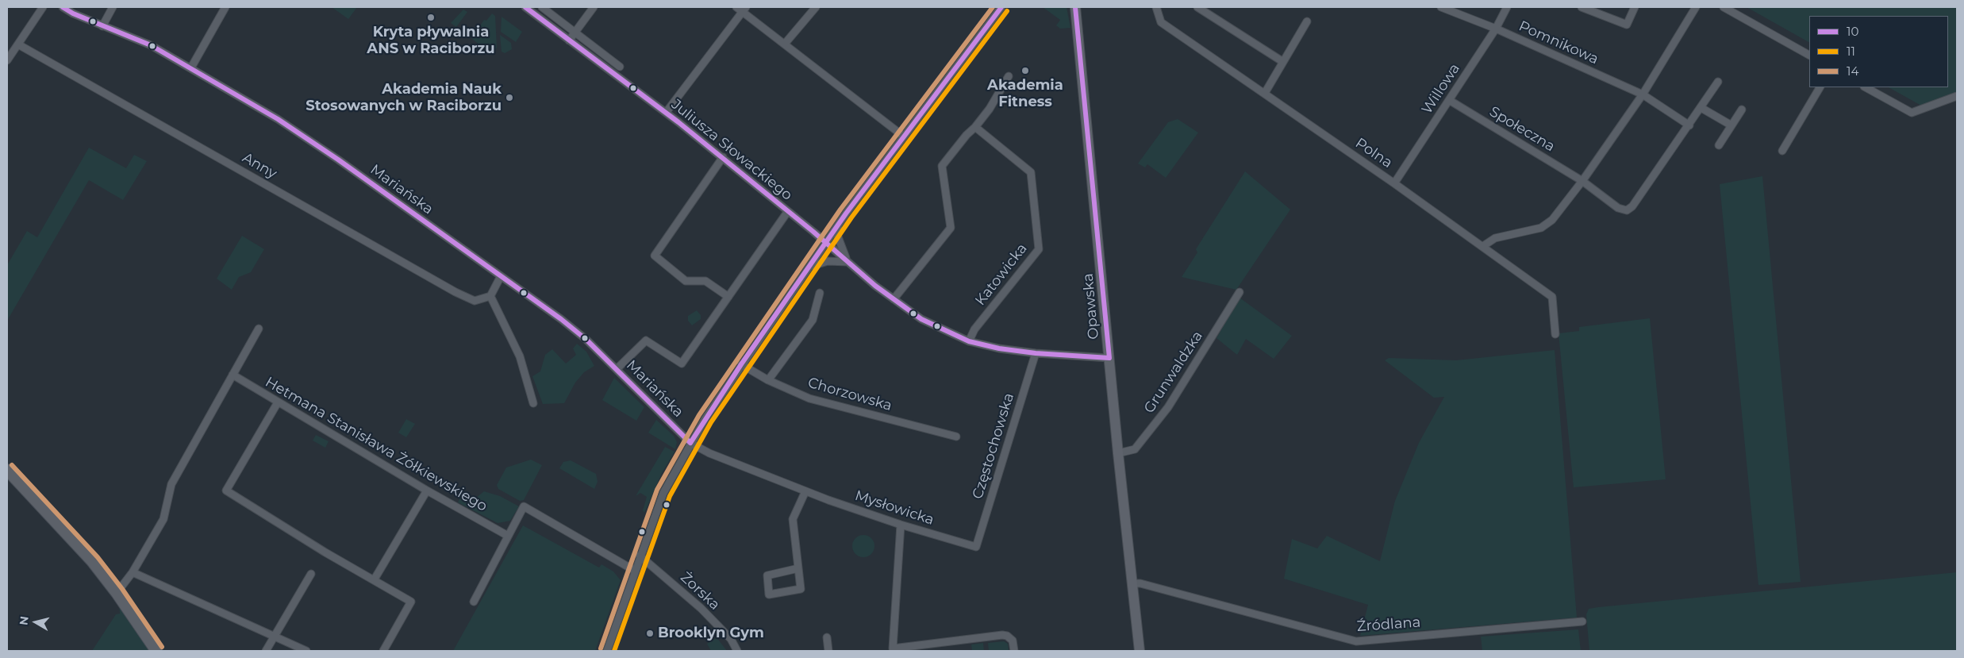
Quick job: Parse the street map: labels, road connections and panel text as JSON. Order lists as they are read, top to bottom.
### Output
{
  "streets": {
    "main road": ["Opawska"],
    "street": [
      "Pomnikowa",
      "Willowa",
      "Społeczna",
      "Juliusza Słowackiego",
      "Polna",
      "Anny",
      "Mariańska",
      "Katowicka",
      "Grunwaldzka",
      "Chorzowska",
      "Hetmana Stanisława Żółkiewskiego",
      "Częstochowska",
      "Mysłowicka",
      "Żorska",
      "Źródlana"
    ]
  },
  "crossings": [
    ["Pomnikowa", "Willowa"],
    ["Pomnikowa", "Społeczna"],
    ["Willowa", "Społeczna"],
    ["Willowa", "Polna"],
    ["Mariańska", "Mysłowicka"],
    ["Opawska", "Grunwaldzka"],
    ["Opawska", "Źródlana"],
    ["Częstochowska", "Mysłowicka"]
  ],
  "places": [
    "Kryta pływalnia ANS w Raciborzu",
    "Akademia Fitness",
    "Akademia Nauk Stosowanych w Raciborzu",
    "Brooklyn Gym"
  ],
  "lines": ["transit line 10", "transit line 14", "transit line 11"],
  "legend": ["10", "11", "14"],
  "north": "left"
}
